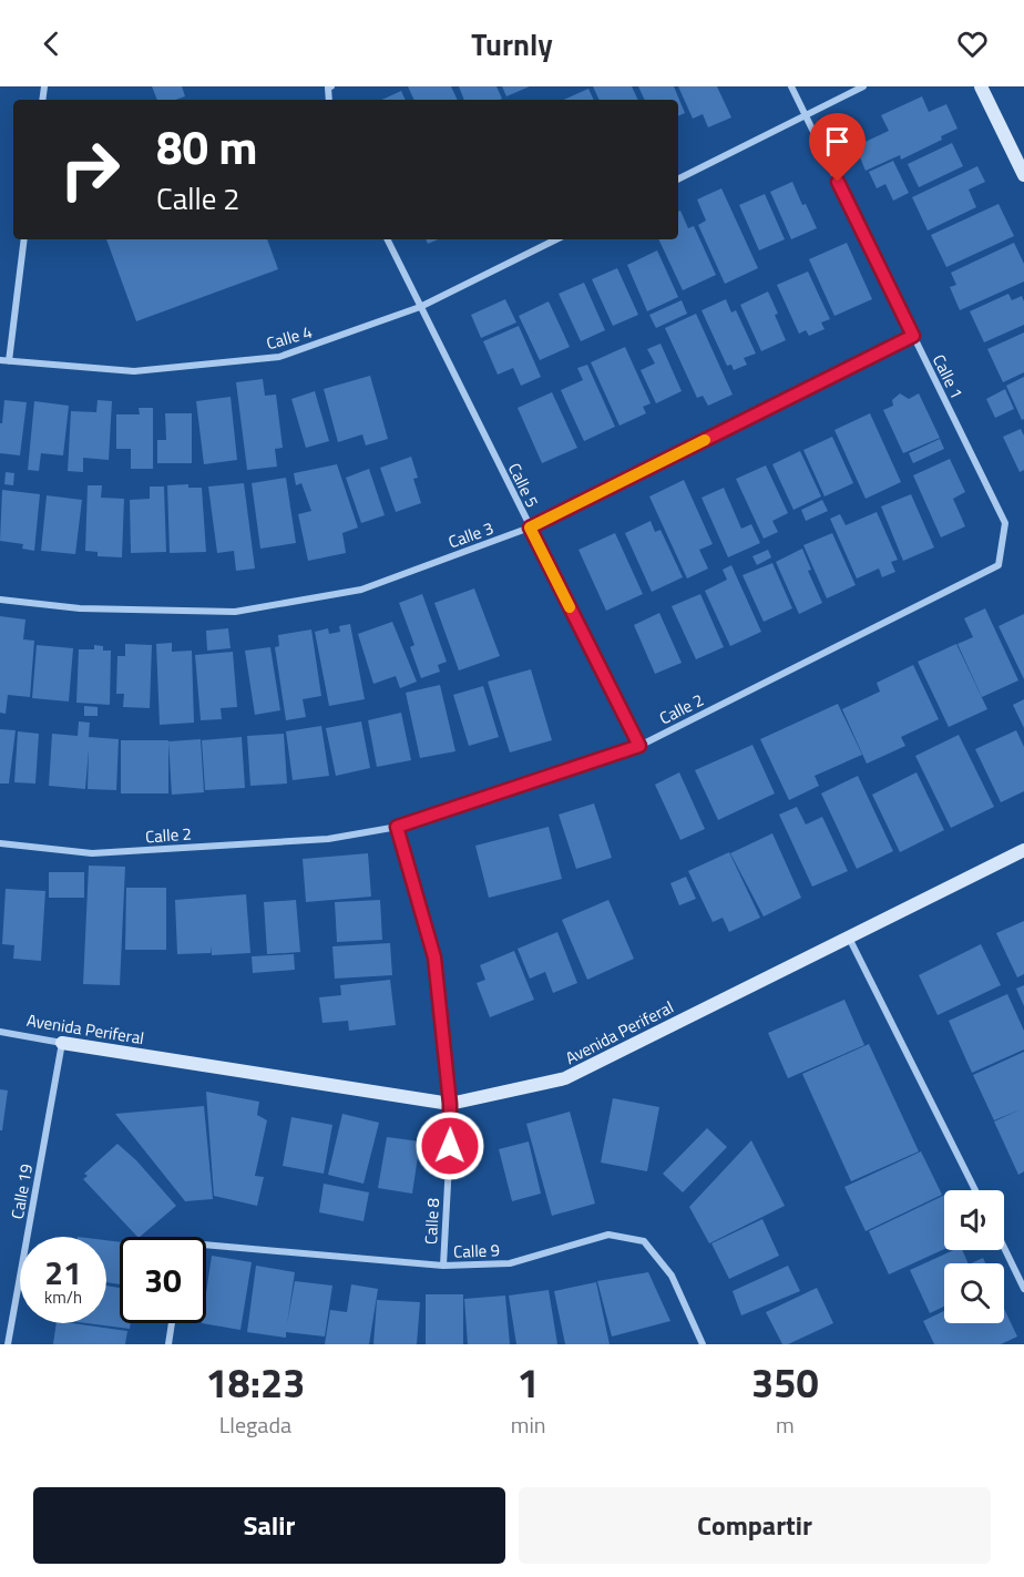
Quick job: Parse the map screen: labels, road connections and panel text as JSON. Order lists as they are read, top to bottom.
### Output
{
  "streets": {
    "street": [
      "Calle 4",
      "Calle 1",
      "Calle 5",
      "Calle 3",
      "Calle 2",
      "Avenida Periferal",
      "Calle 19",
      "Calle 8",
      "Calle 9"
    ]
  },
  "crossings": [
    ["Calle 4", "Calle 5"],
    ["Calle 1", "Calle 3"],
    ["Calle 1", "Calle 2"],
    ["Calle 5", "Calle 3"],
    ["Calle 5", "Calle 2"],
    ["Calle 2", "Calle 8"],
    ["Avenida Periferal", "Calle 19"],
    ["Avenida Periferal", "Calle 8"],
    ["Calle 8", "Calle 9"]
  ],
  "page": {
    "header": "Turnly",
    "turn": ["80 m", "Calle 2"],
    "speed": "21 km/h",
    "limit": "30",
    "eta": [
      "18:23",
      "Llegada",
      "1",
      "min",
      "350",
      "m"
    ],
    "buttons": ["Salir", "Compartir"]
  }
}
